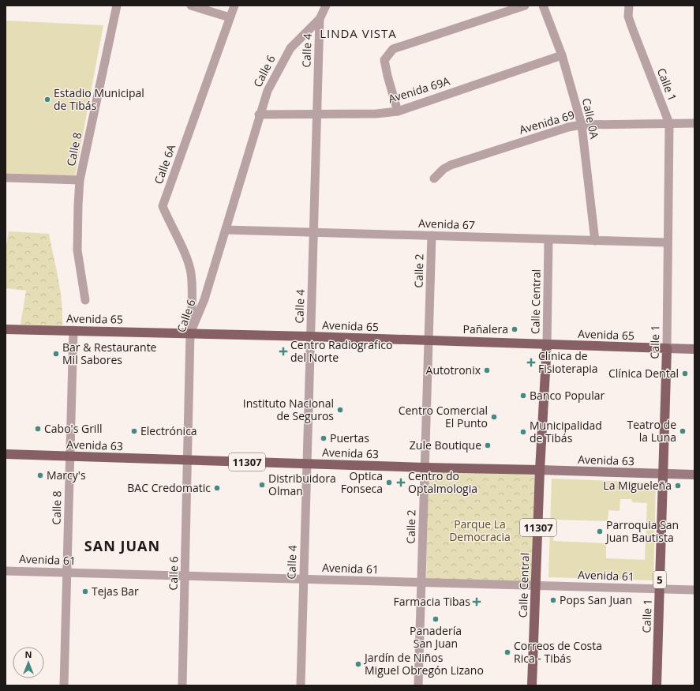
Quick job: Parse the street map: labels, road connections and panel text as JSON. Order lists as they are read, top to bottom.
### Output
{
  "streets": {
    "main road": [
      "Calle 1",
      "Calle Central",
      "Avenida 65",
      "Avenida 63",
      "11307",
      "5"
    ],
    "street": [
      "Calle 4",
      "Calle 6",
      "Avenida 69A",
      "Calle 0A",
      "Avenida 69",
      "Calle 8",
      "Calle 6A",
      "Avenida 67",
      "Calle 2",
      "Avenida 61"
    ]
  },
  "crossings": [
    ["Calle 4", "Calle 6"],
    ["Calle 4", "Avenida 69A"],
    ["Calle 4", "Avenida 67"],
    ["Calle 4", "Avenida 65"],
    ["Calle 4", "Avenida 63"],
    ["Calle 4", "Avenida 61"],
    ["Calle 6", "Avenida 69A"],
    ["Calle 6", "Calle 6A"],
    ["Calle 6", "Avenida 67"],
    ["Calle 6", "Avenida 65"],
    ["Calle 6", "Avenida 63"],
    ["Calle 6", "Avenida 61"],
    ["Calle 1", "Avenida 69"],
    ["Calle 1", "Avenida 67"],
    ["Calle 1", "Avenida 65"],
    ["Calle 1", "Avenida 63"],
    ["Calle 1", "Avenida 61"],
    ["Avenida 69A", "Calle 0A"],
    ["Calle 0A", "Avenida 69"],
    ["Calle 0A", "Avenida 67"],
    ["Calle 8", "Avenida 65"],
    ["Calle 8", "Avenida 63"],
    ["Calle 8", "Avenida 61"],
    ["Calle 6A", "Avenida 65"],
    ["Avenida 67", "Calle 2"],
    ["Avenida 67", "Calle Central"],
    ["Calle 2", "Avenida 65"],
    ["Calle 2", "Avenida 63"],
    ["Calle 2", "Avenida 61"],
    ["Calle Central", "Avenida 65"],
    ["Calle Central", "Avenida 63"],
    ["Calle Central", "Avenida 61"]
  ],
  "districts": ["LINDA VISTA", "SAN JUAN"],
  "parks": ["Parque La Democracia"],
  "places": {
    "other": [
      "Estadio Municipal de Tibás",
      "Pañalera",
      "Bar & Restaurante Mil Sabores",
      "Autotronix",
      "Clínica Dental",
      "Banco Popular",
      "Instituto Nacional de Seguros",
      "Centro Comercial El Punto",
      "Cabo's Grill",
      "Electrónica",
      "Teatro de la Luna",
      "Municipalidad de Tibás",
      "Puertas",
      "Zule Boutique",
      "Marcy's",
      "Optica Fonseca",
      "Distribuidora Olman",
      "La Migueleña",
      "BAC Credomatic",
      "Parroquia San Juan Bautista",
      "Tejas Bar",
      "Pops San Juan",
      "Panadería San Juan",
      "Correos de Costa Rica - Tibás",
      "Jardín de Niños Miguel Obregón Lizano"
    ],
    "health": [
      "Centro Radiografico del Norte",
      "Clínica de Fisioterapia",
      "Centro do Optalmologia",
      "Farmacia Tibas"
    ]
  },
  "north": "top"
}
